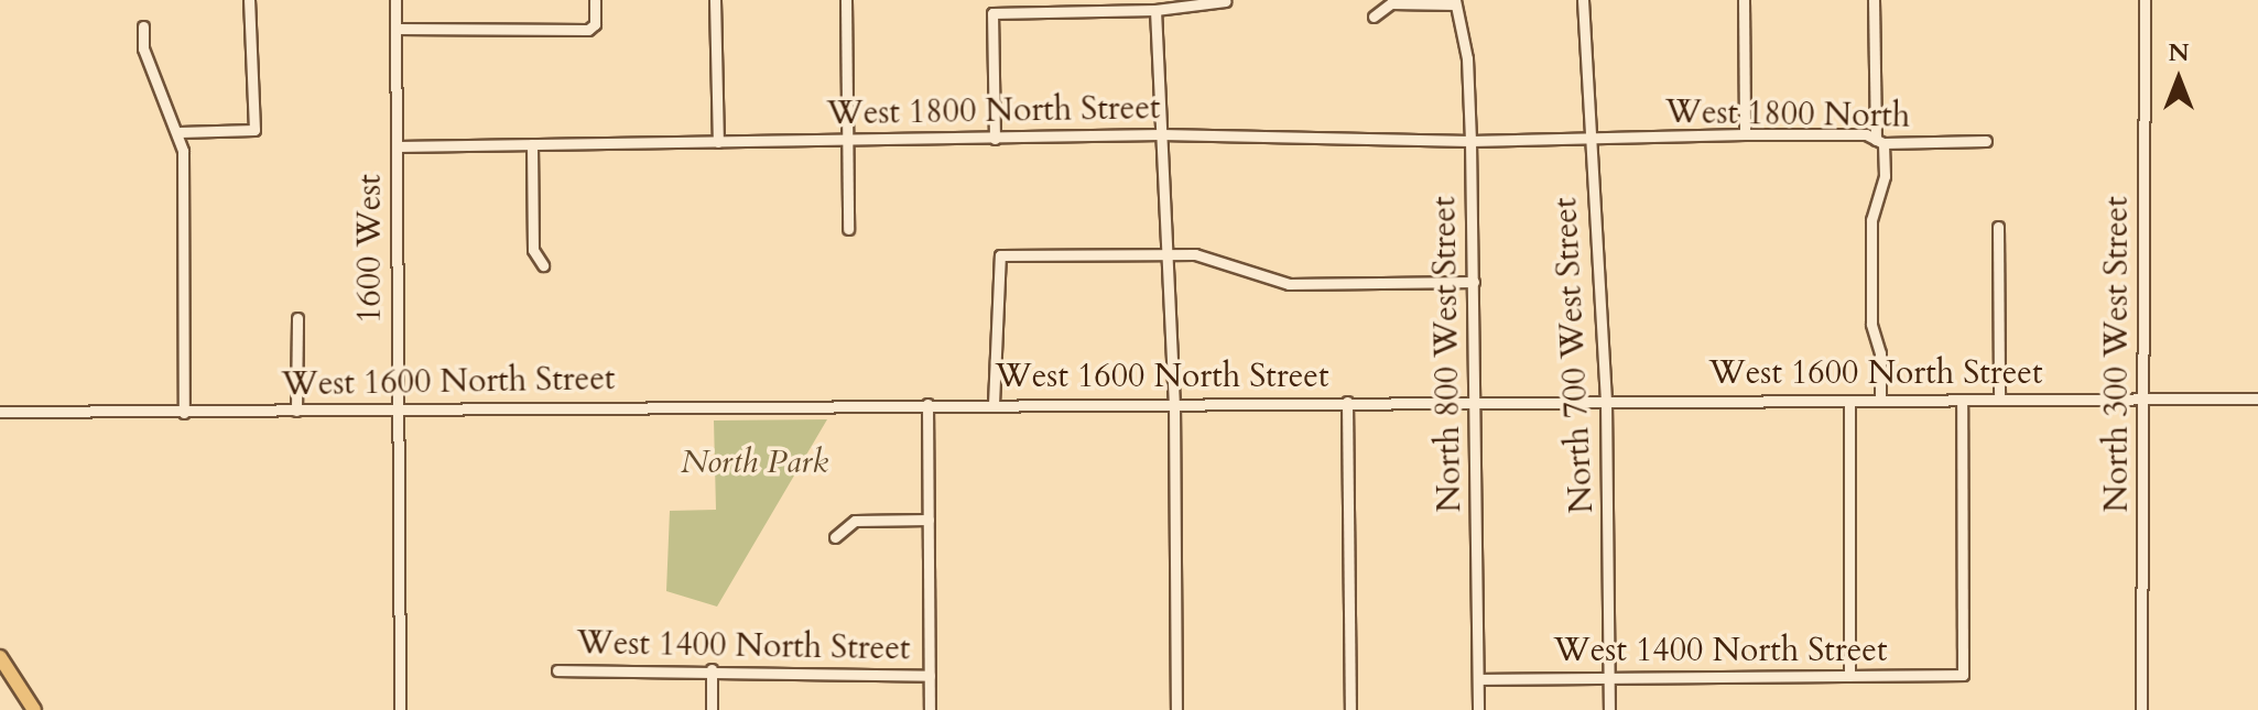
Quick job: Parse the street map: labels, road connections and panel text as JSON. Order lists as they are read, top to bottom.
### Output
{
  "streets": {
    "street": [
      "West 1800 North Street",
      "West 1800 North",
      "1600 West",
      "North 800 West Street",
      "North 300 West Street",
      "North 700 West Street",
      "West 1600 North Street",
      "West 1400 North Street"
    ]
  },
  "crossings": [
    ["West 1800 North Street", "West 1800 North"],
    ["West 1800 North Street", "1600 West"],
    ["West 1800 North Street", "North 800 West Street"],
    ["West 1800 North Street", "North 700 West Street"],
    ["West 1800 North", "North 700 West Street"],
    ["1600 West", "West 1600 North Street"],
    ["North 800 West Street", "West 1600 North Street"],
    ["North 800 West Street", "West 1400 North Street"],
    ["North 300 West Street", "West 1600 North Street"],
    ["North 700 West Street", "West 1600 North Street"],
    ["North 700 West Street", "West 1400 North Street"],
    ["West 1600 North Street", "West 1400 North Street"]
  ],
  "parks": ["North Park"],
  "north": "top"
}
